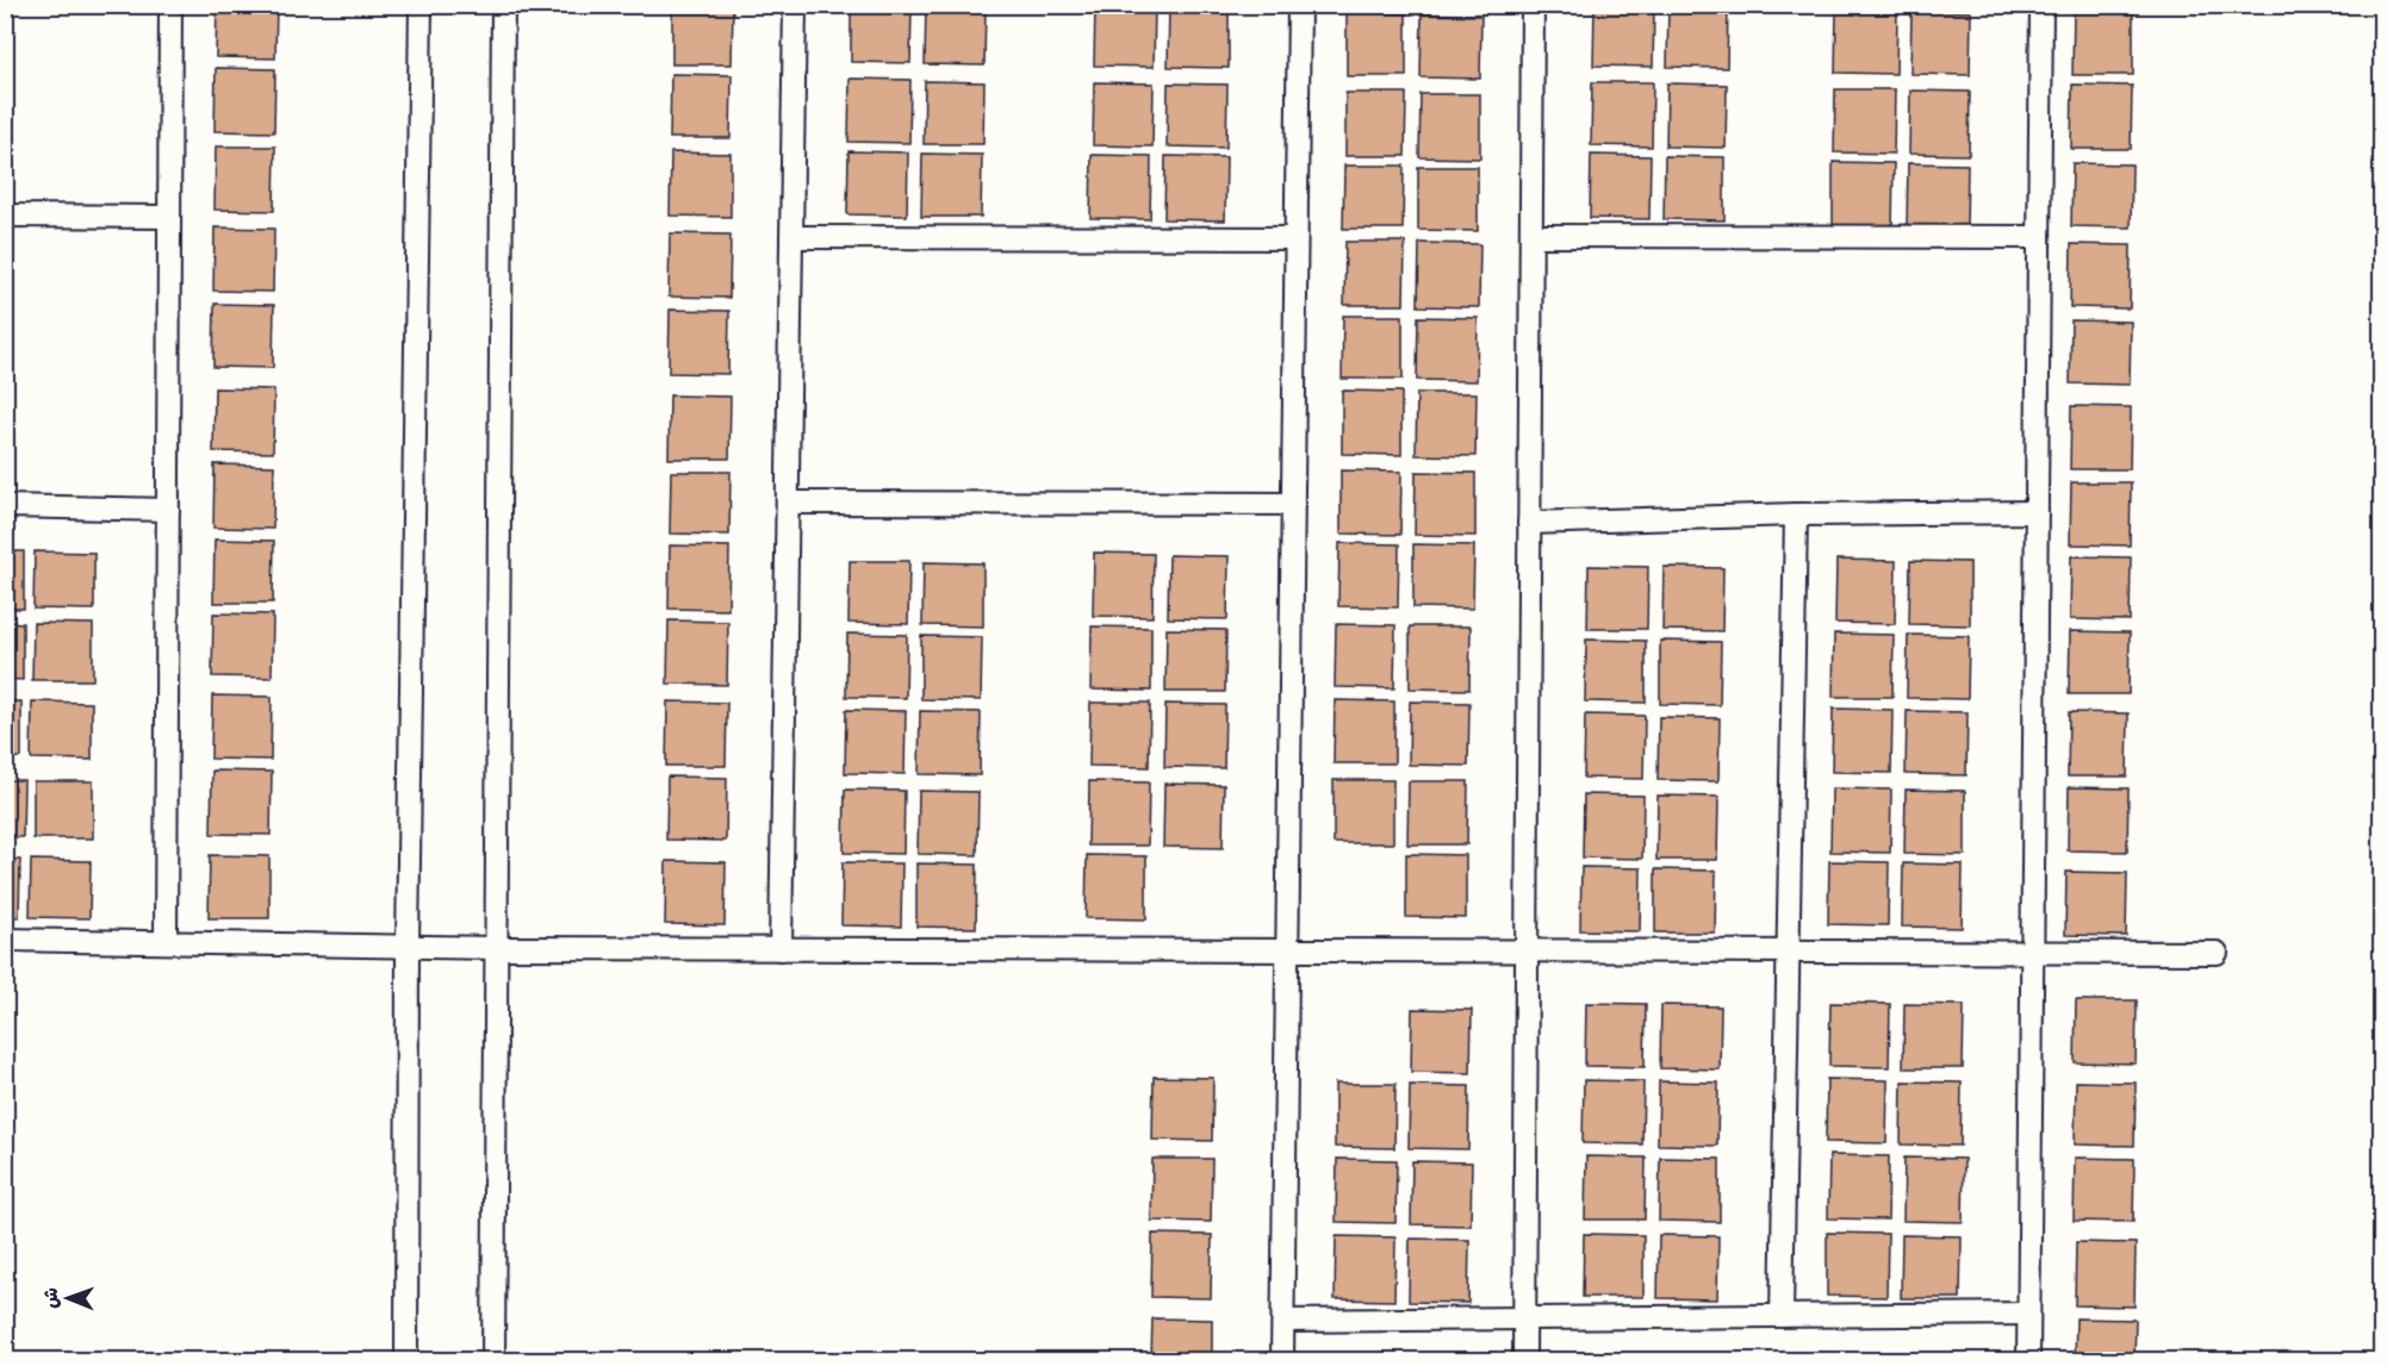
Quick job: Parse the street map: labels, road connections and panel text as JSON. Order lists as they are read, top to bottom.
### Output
{
  "north": "left"
}
